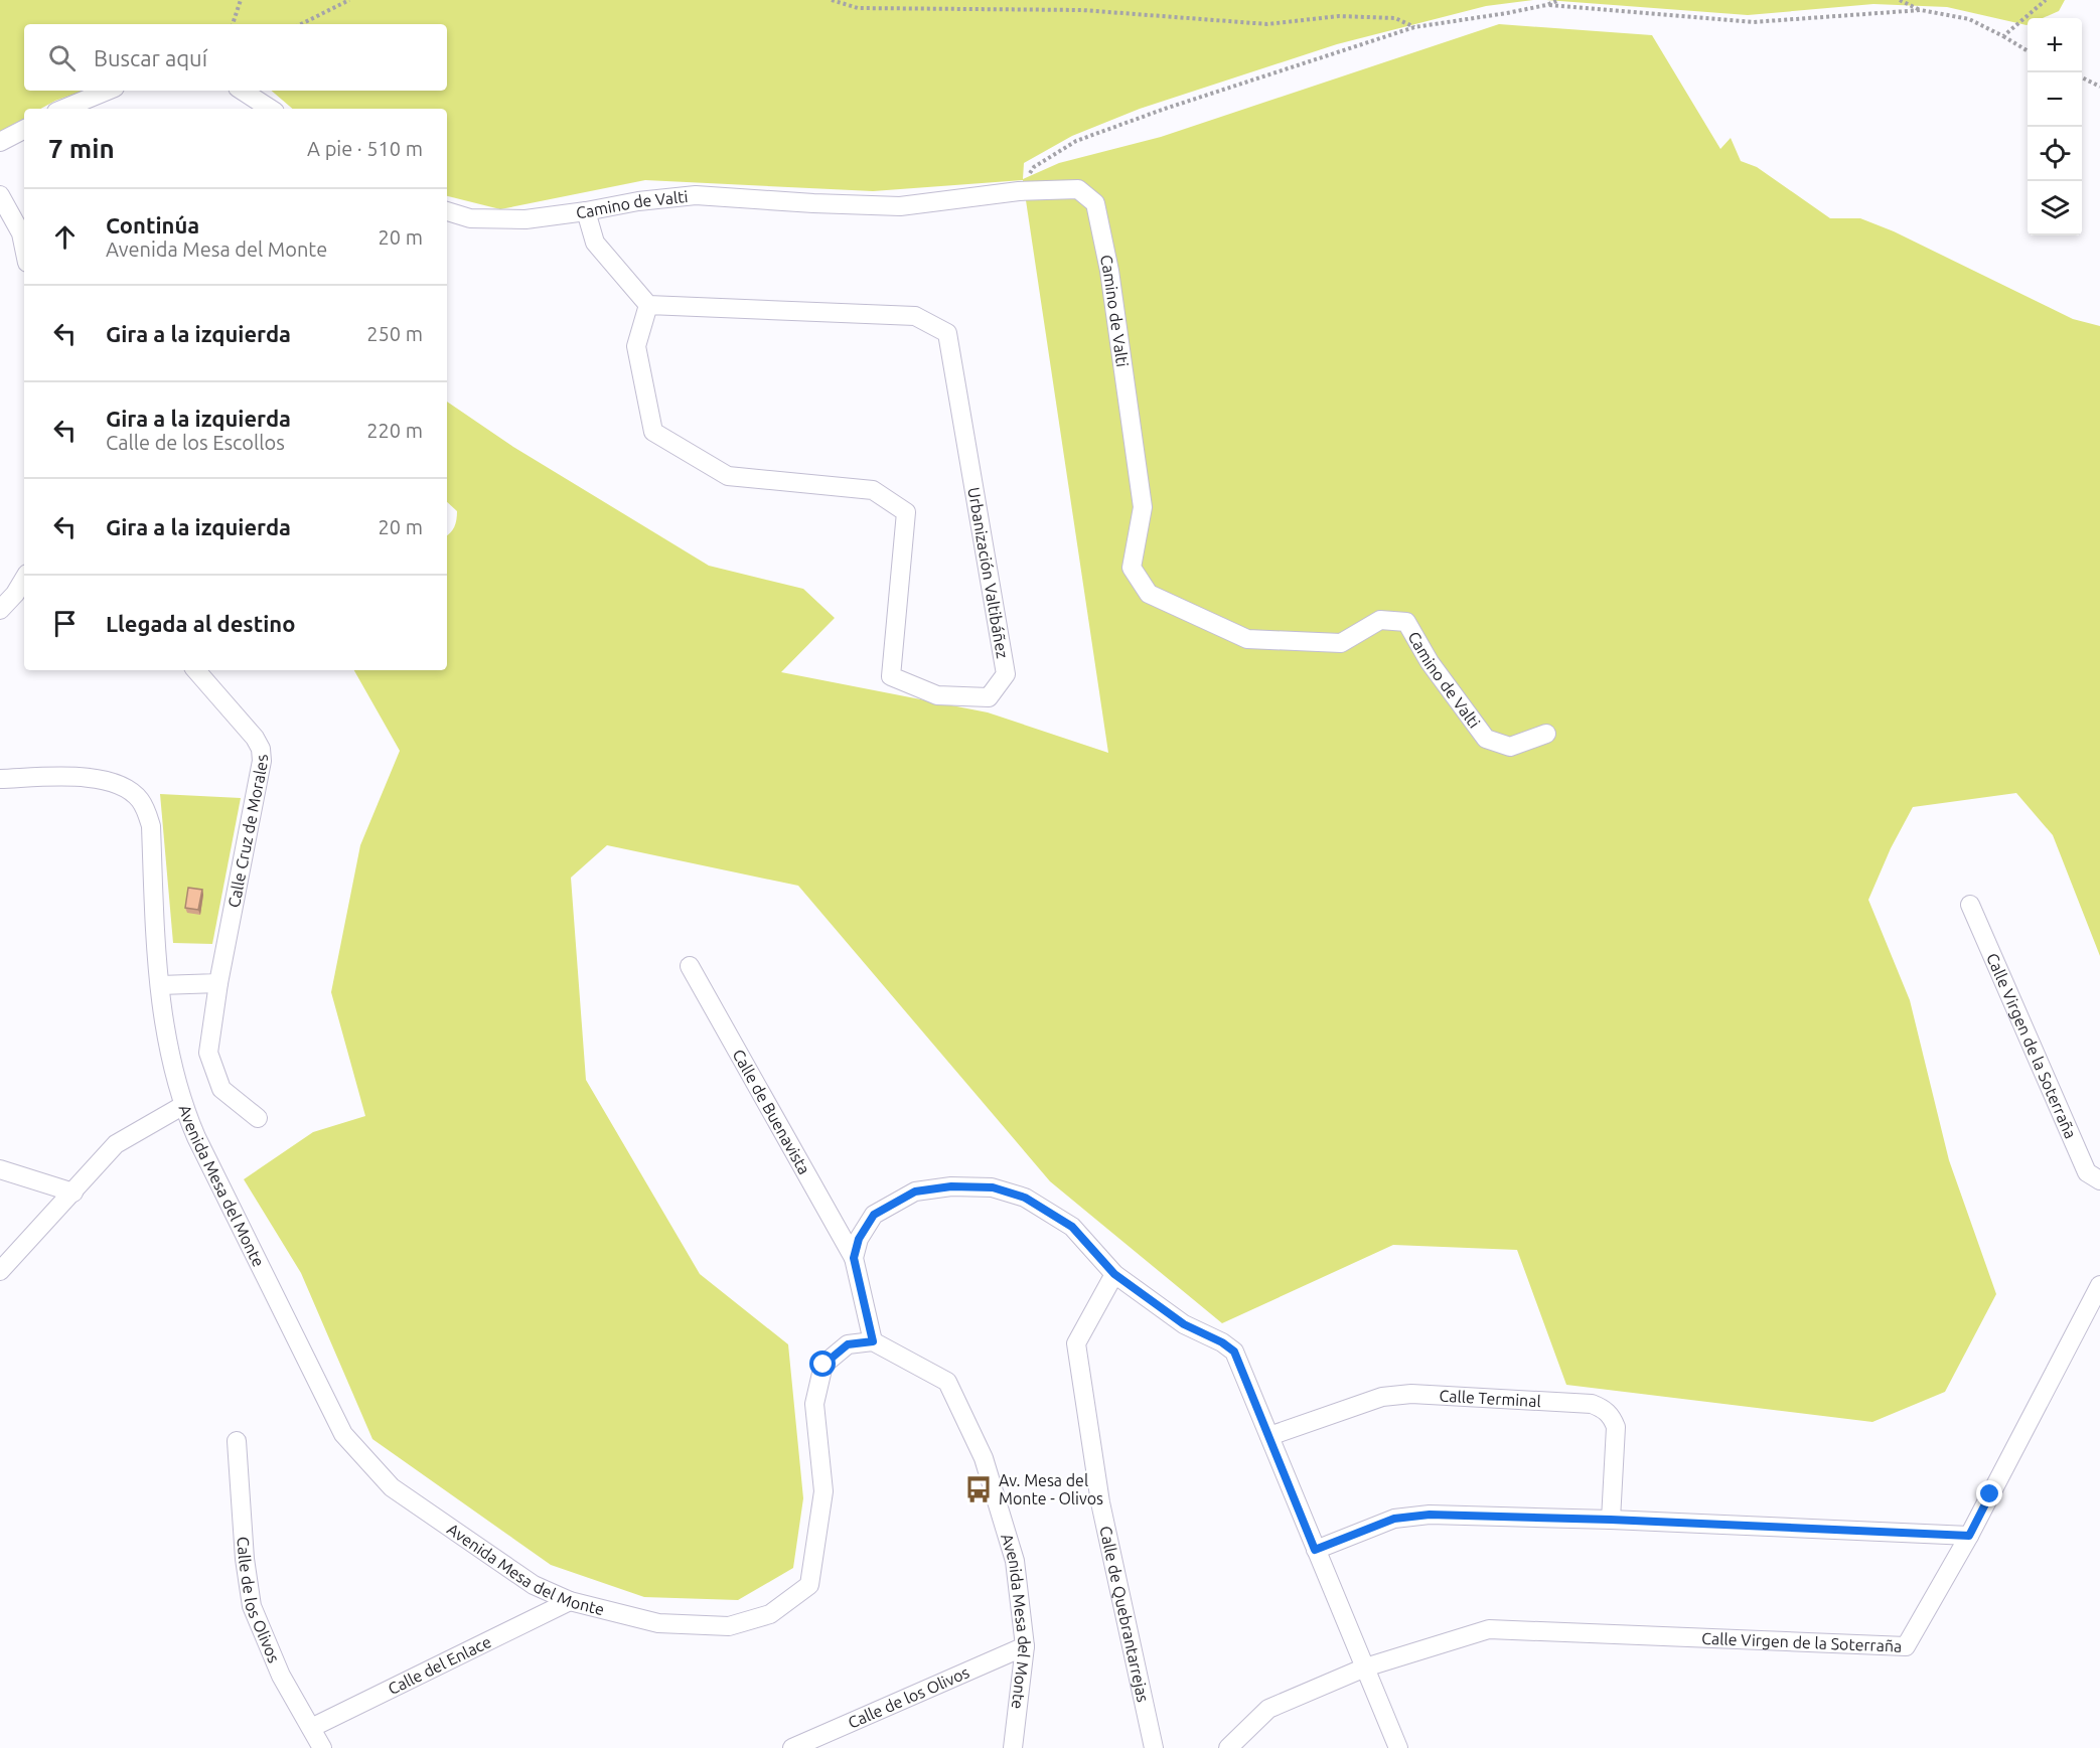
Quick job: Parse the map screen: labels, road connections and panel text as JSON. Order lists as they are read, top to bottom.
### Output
{
  "streets": {
    "street": [
      "Camino de Valti",
      "Urbanización Valtibáñez",
      "Calle Cruz de Morales",
      "Calle Virgen de la Soterraña",
      "Calle de Buenavista",
      "Avenida Mesa del Monte",
      "Calle Terminal",
      "Calle de los Olivos",
      "Calle de Quebrantarrejas",
      "Calle del Enlace"
    ]
  },
  "crossings": [
    ["Calle de Buenavista", "Avenida Mesa del Monte"],
    ["Avenida Mesa del Monte", "Calle de los Olivos"],
    ["Avenida Mesa del Monte", "Calle del Enlace"],
    ["Calle de los Olivos", "Calle del Enlace"]
  ],
  "places": {
    "bus stop": ["Av. Mesa del Monte - Olivos"]
  },
  "page": {
    "map_buttons": ["+", "−"],
    "search": "Buscar aquí",
    "heading": ["7 min", "A pie · 510 m"],
    "list": [
      ["Continúa", "Avenida Mesa del Monte", "20 m"],
      ["Gira a la izquierda", "250 m"],
      ["Gira a la izquierda", "Calle de los Escollos", "220 m"],
      ["Gira a la izquierda", "20 m"],
      "Llegada al destino"
    ]
  }
}
